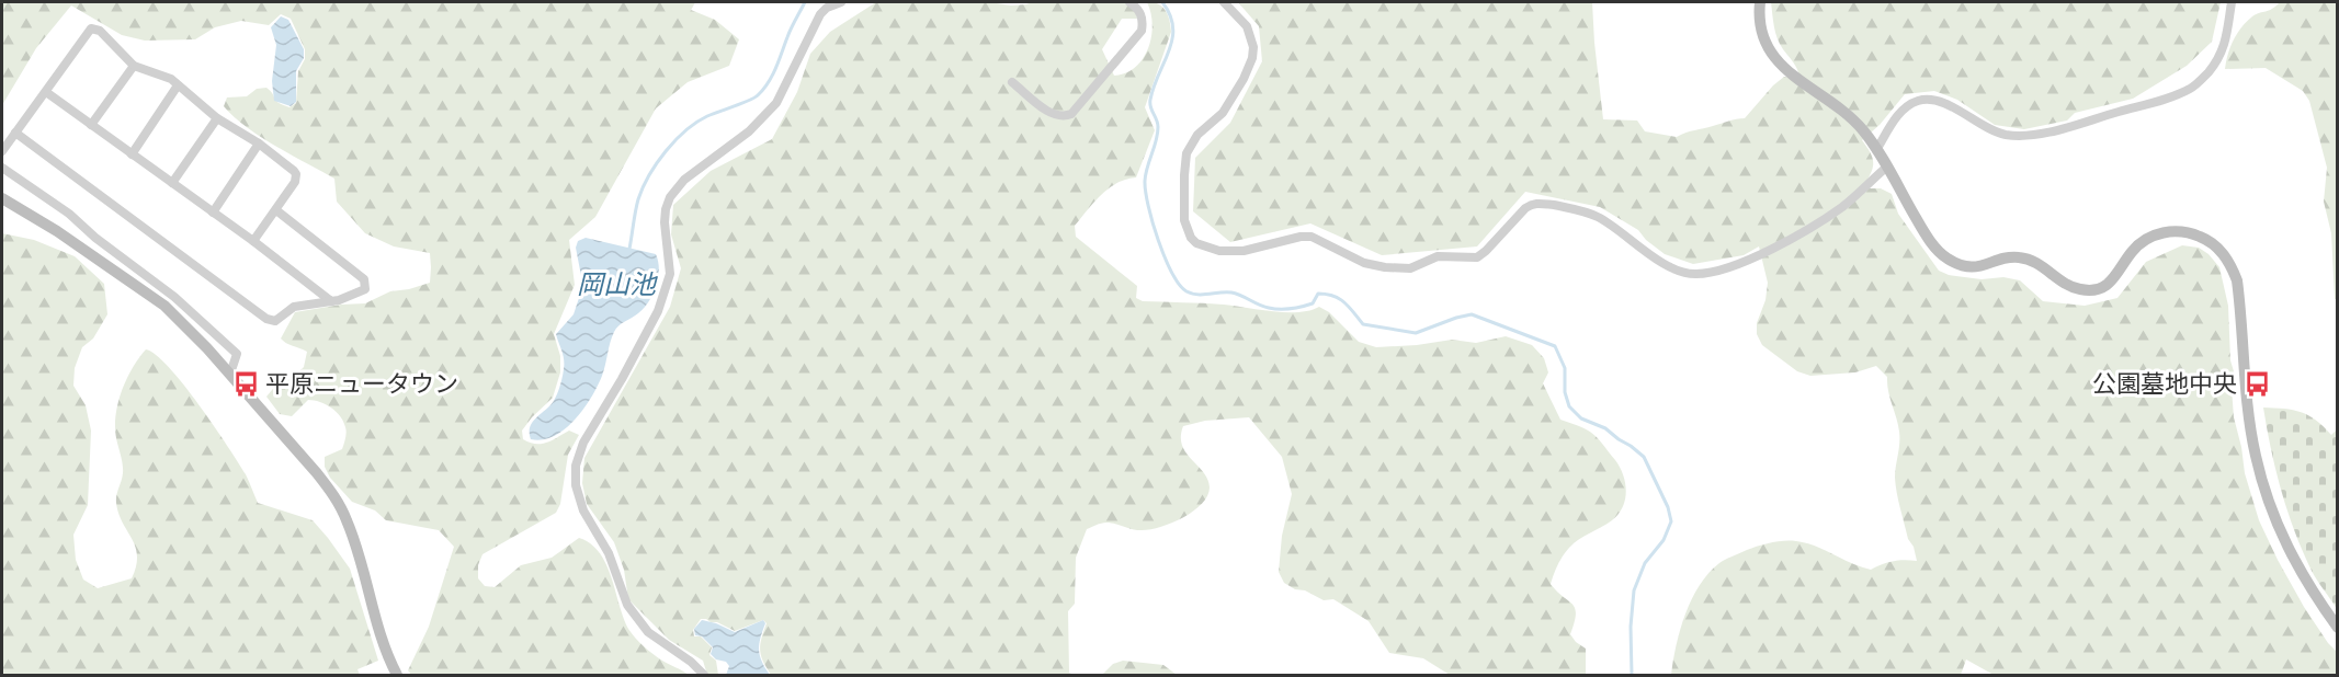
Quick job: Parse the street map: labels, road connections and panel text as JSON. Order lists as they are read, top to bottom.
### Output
{
  "water": ["岡山池"],
  "places": {
    "bus stop": ["平原ニュータウン", "公園墓地中央"]
  }
}
